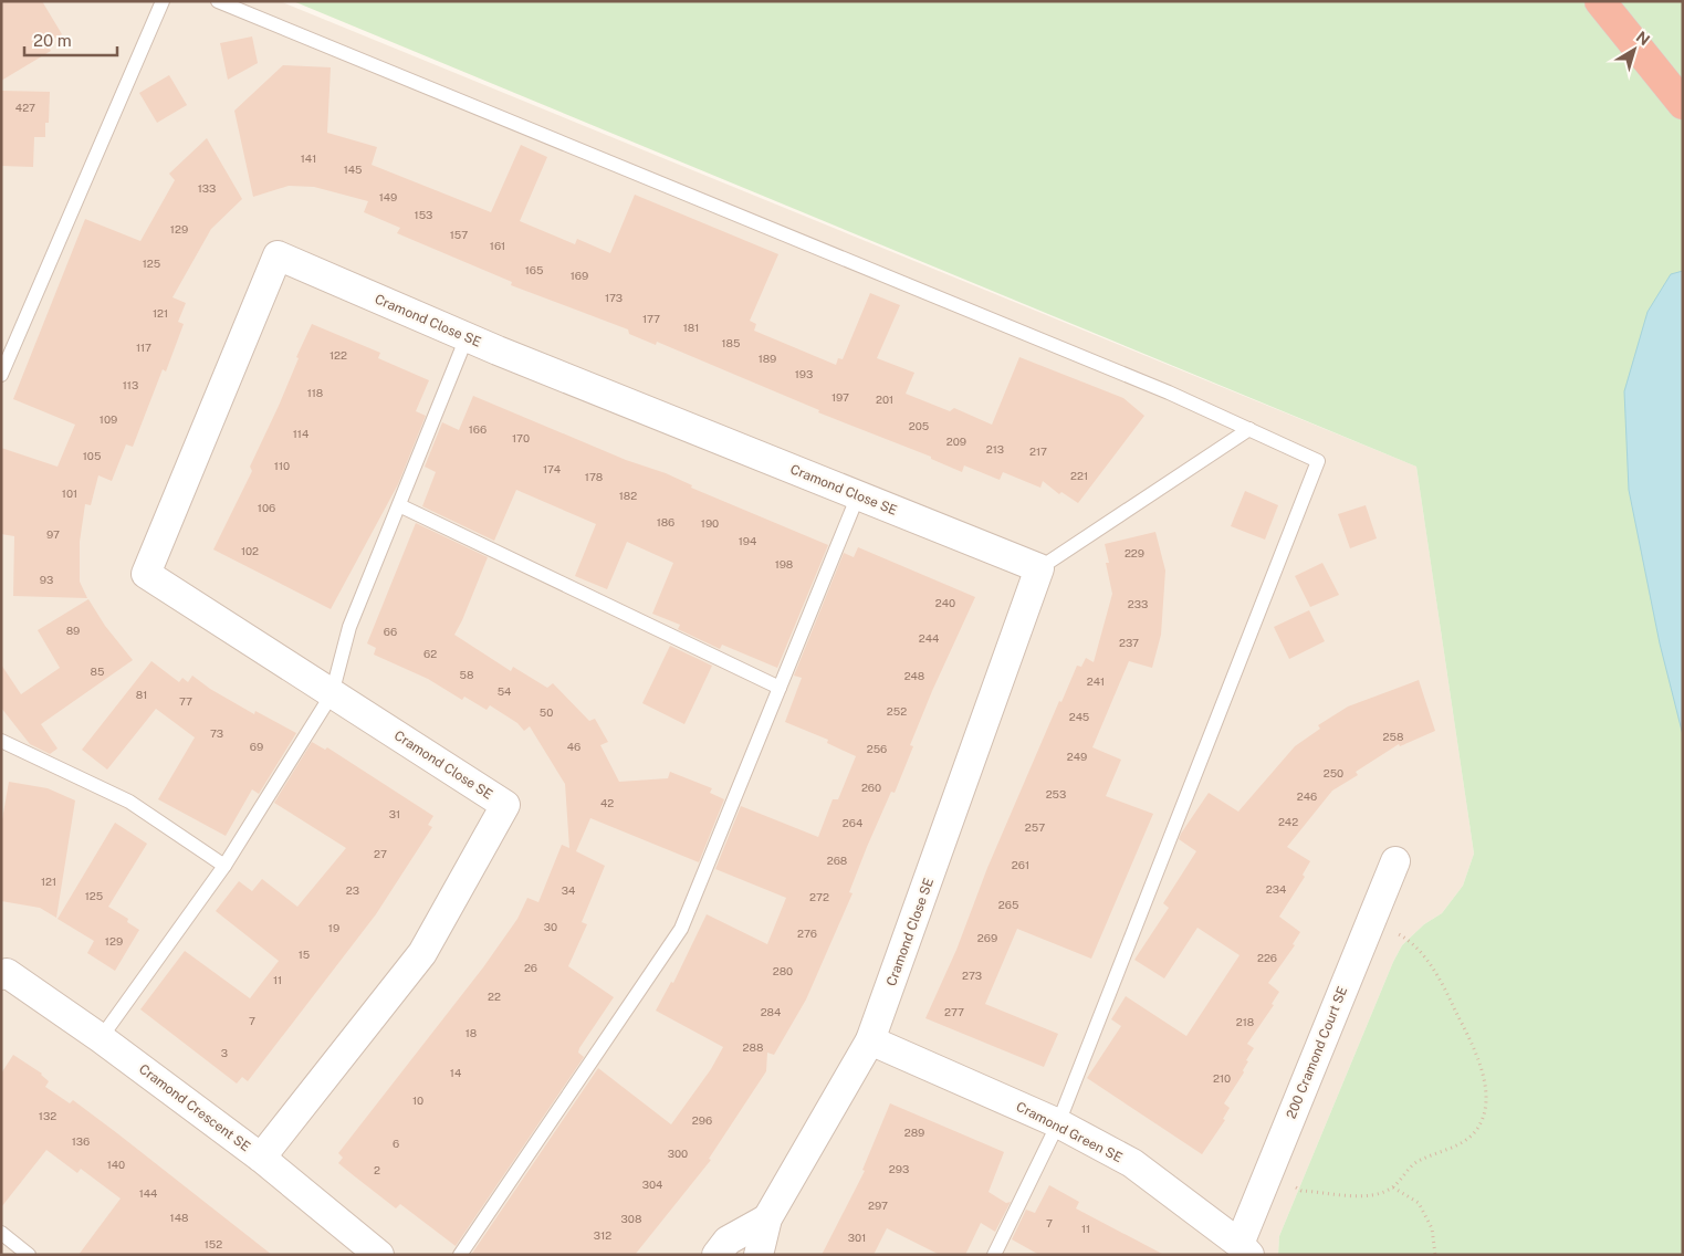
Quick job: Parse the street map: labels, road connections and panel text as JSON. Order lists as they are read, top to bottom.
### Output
{
  "streets": {
    "street": [
      "Cramond Close SE",
      "200 Cramond Court SE",
      "Cramond Crescent SE",
      "Cramond Green SE"
    ]
  },
  "crossings": [
    ["Cramond Close SE", "Cramond Crescent SE"],
    ["Cramond Close SE", "Cramond Green SE"],
    ["200 Cramond Court SE", "Cramond Green SE"]
  ],
  "house_numbers": [
    "427",
    "141",
    "145",
    "133",
    "149",
    "153",
    "129",
    "157",
    "161",
    "125",
    "165",
    "169",
    "173",
    "121",
    "177",
    "181",
    "185",
    "117",
    "122",
    "189",
    "193",
    "113",
    "118",
    "197",
    "201",
    "109",
    "205",
    "166",
    "114",
    "170",
    "209",
    "213",
    "217",
    "105",
    "110",
    "174",
    "221",
    "178",
    "101",
    "182",
    "106",
    "186",
    "190",
    "97",
    "194",
    "102",
    "229",
    "198",
    "93",
    "240",
    "233",
    "89",
    "66",
    "244",
    "237",
    "62",
    "85",
    "58",
    "248",
    "241",
    "54",
    "81",
    "77",
    "252",
    "50",
    "245",
    "73",
    "258",
    "69",
    "46",
    "256",
    "249",
    "250",
    "260",
    "253",
    "246",
    "42",
    "31",
    "242",
    "264",
    "257",
    "27",
    "268",
    "261",
    "121",
    "234",
    "23",
    "34",
    "125",
    "272",
    "265",
    "30",
    "19",
    "276",
    "269",
    "129",
    "15",
    "226",
    "26",
    "280",
    "273",
    "11",
    "22",
    "284",
    "277",
    "7",
    "218",
    "18",
    "288",
    "3",
    "14",
    "210",
    "10",
    "132",
    "296",
    "289",
    "136",
    "6",
    "300",
    "140",
    "293",
    "2",
    "304",
    "144",
    "297",
    "148",
    "308",
    "7",
    "11",
    "312",
    "301",
    "152"
  ],
  "scale_bar": "20 m",
  "north": "top right"
}
